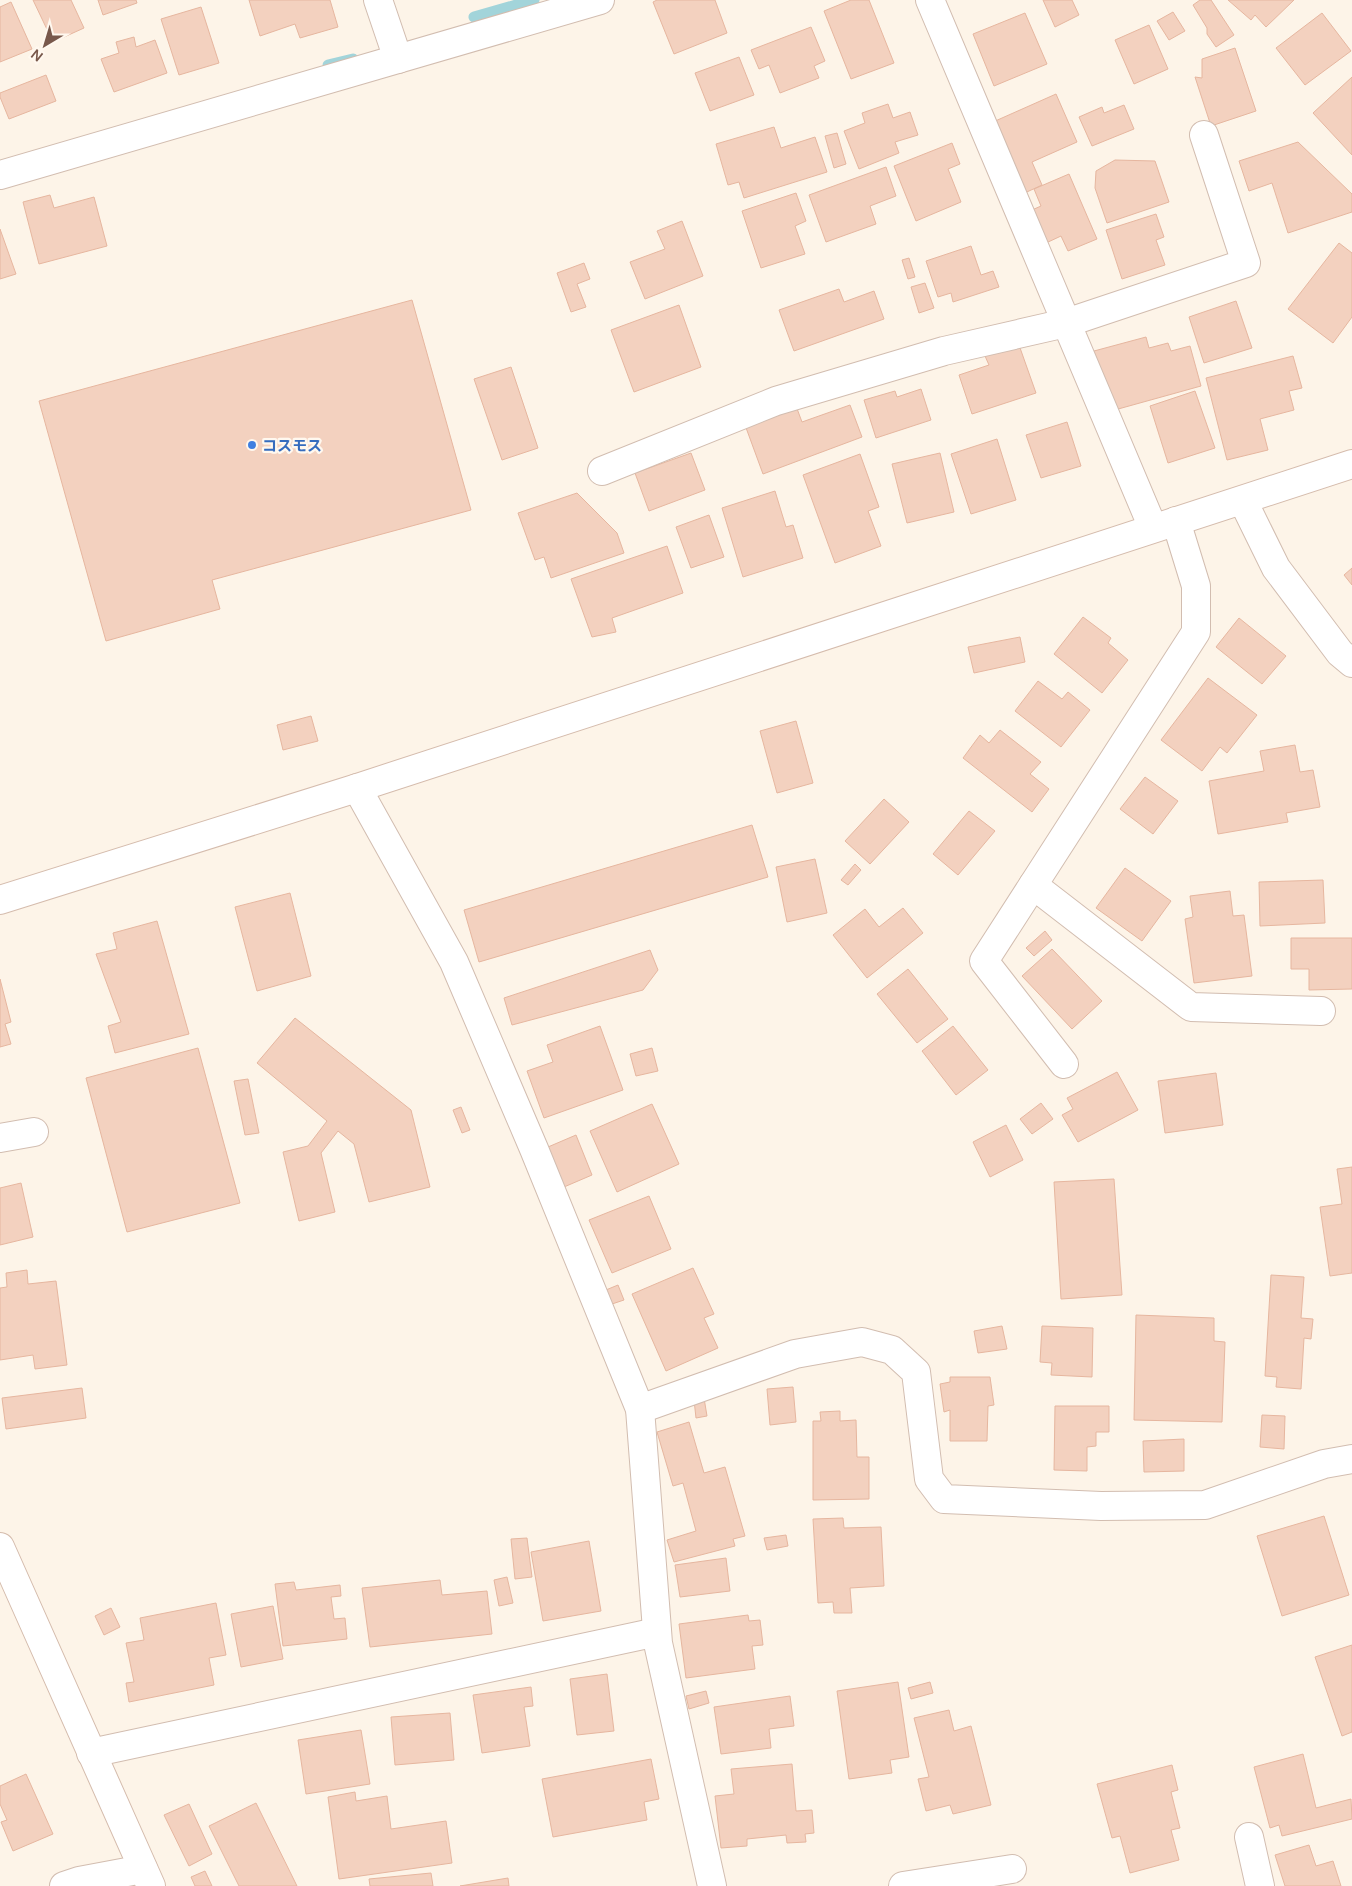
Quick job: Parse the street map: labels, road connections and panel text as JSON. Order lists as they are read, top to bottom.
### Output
{
  "places": ["コスモス"],
  "north": "bottom left"
}
